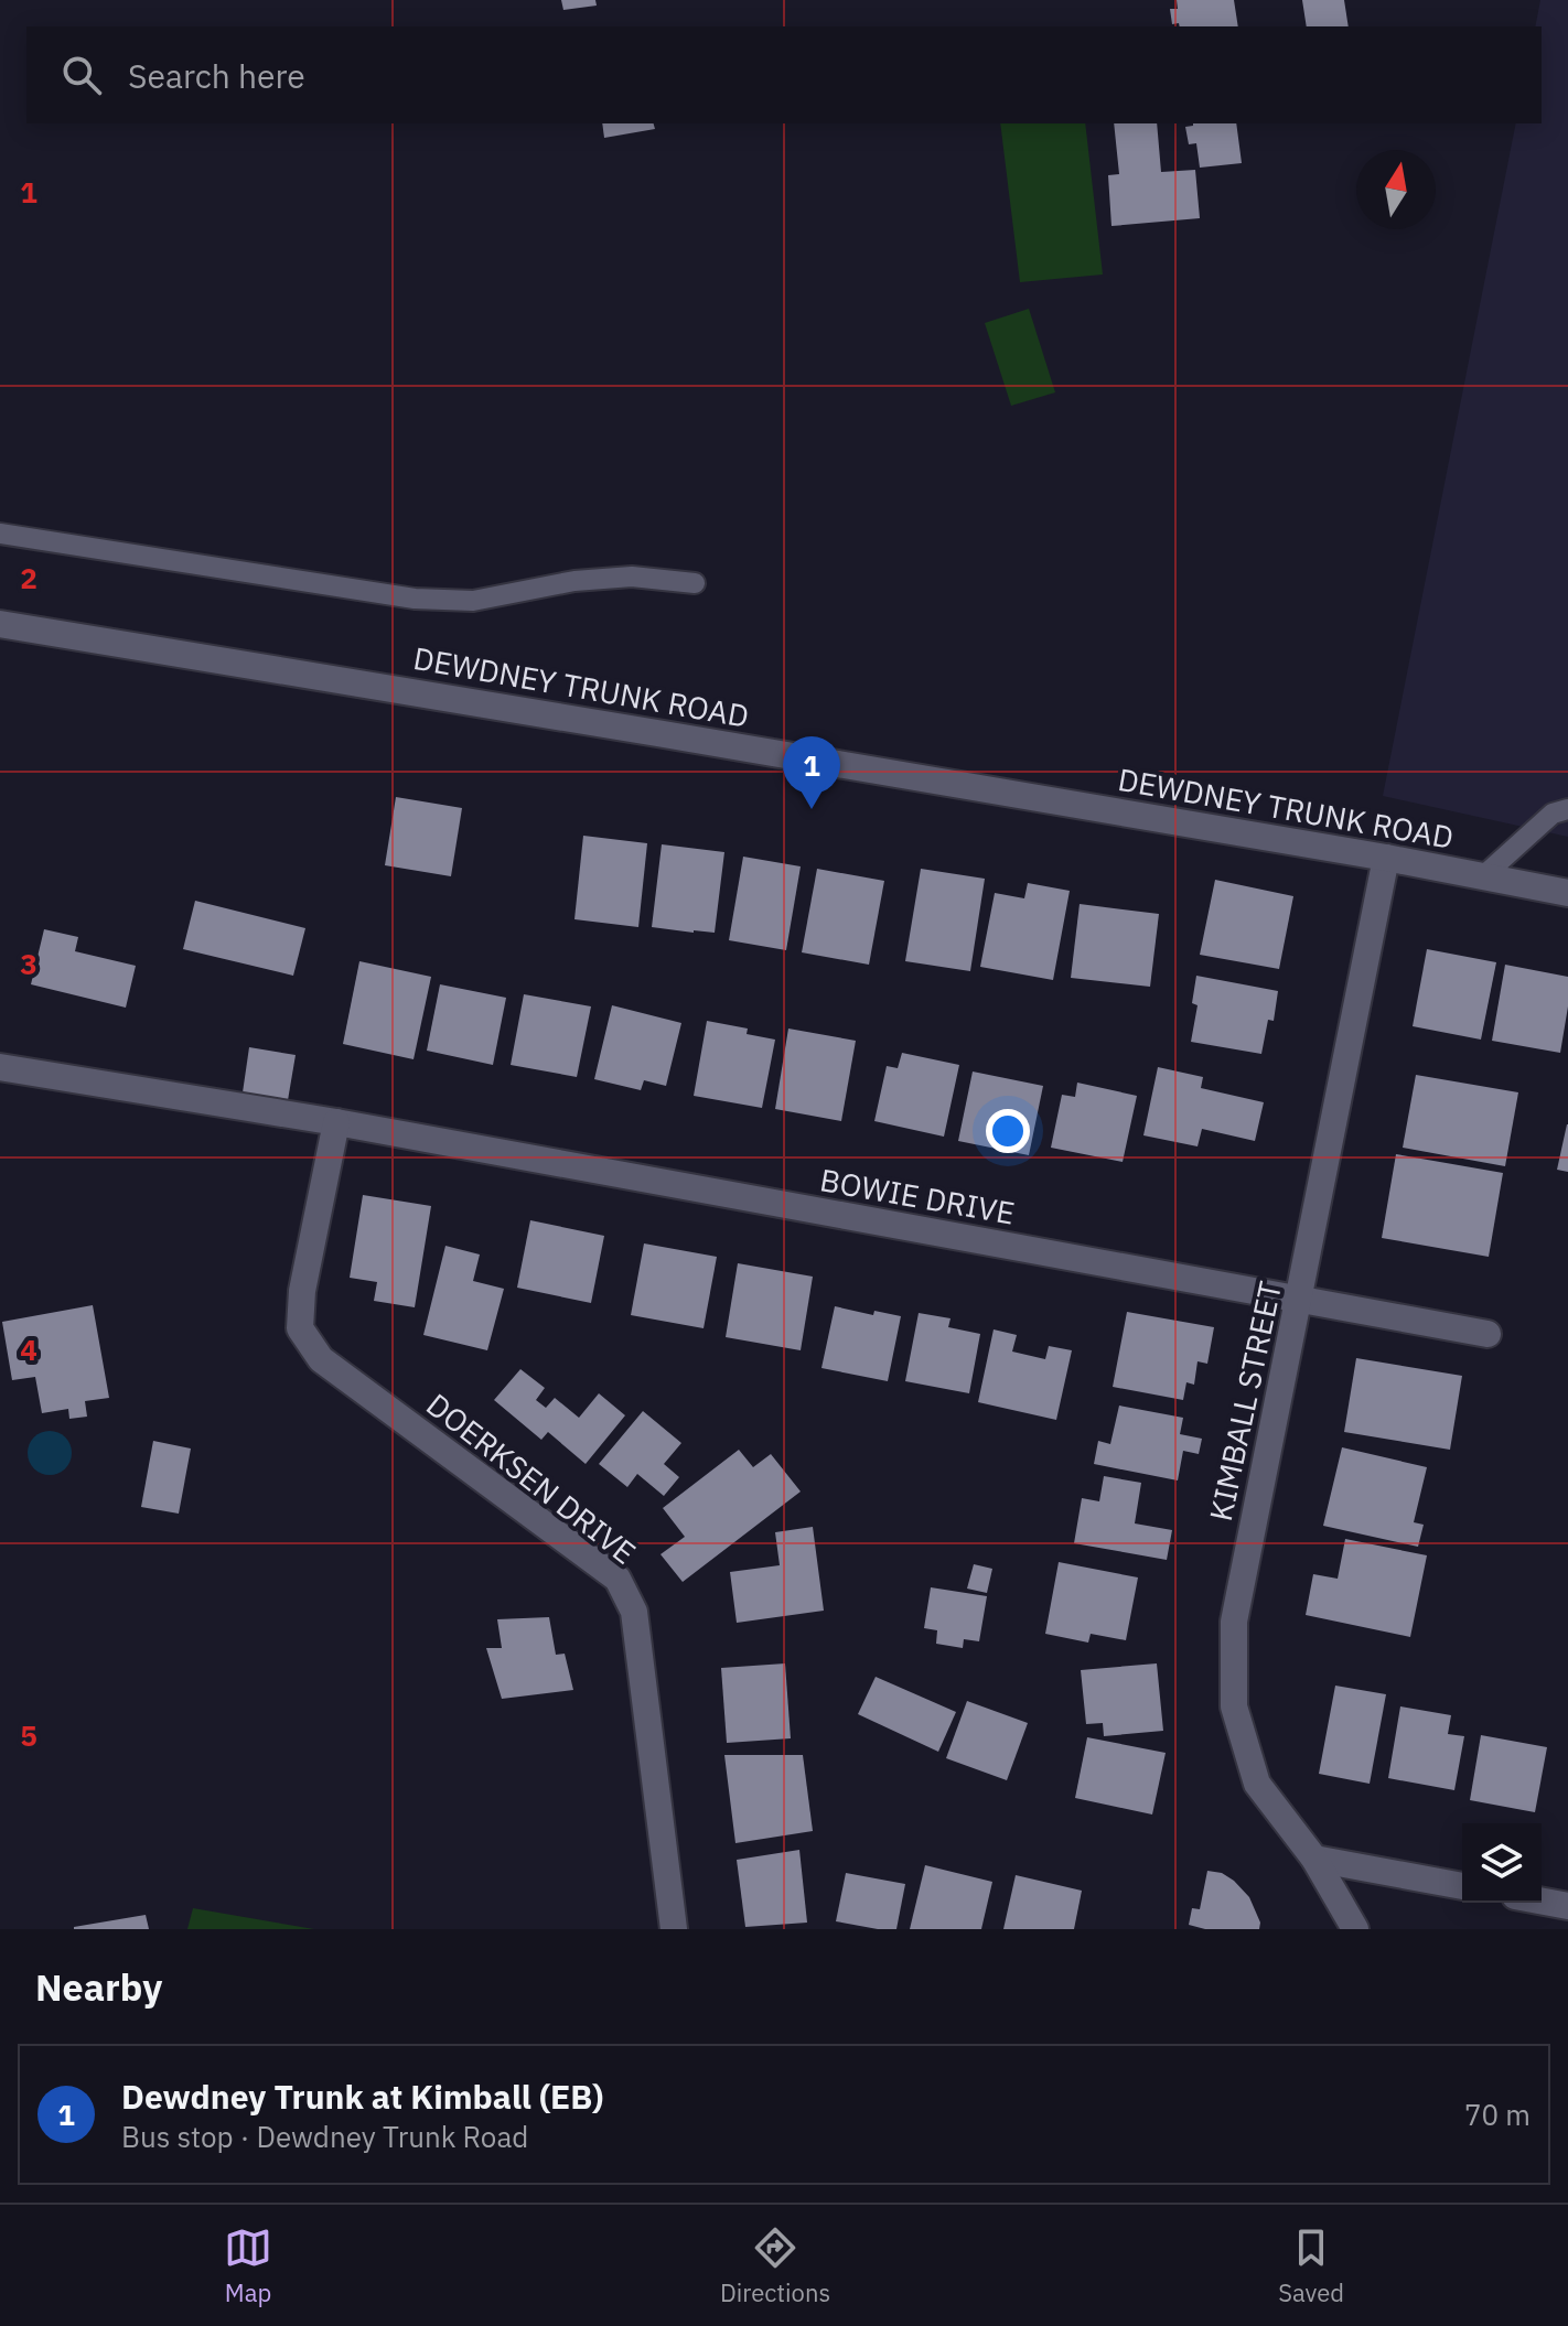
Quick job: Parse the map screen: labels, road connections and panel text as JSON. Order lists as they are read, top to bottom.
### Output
{
  "streets": {
    "street": [
      "DEWDNEY TRUNK ROAD",
      "BOWIE DRIVE",
      "KIMBALL STREET",
      "DOERKSEN DRIVE"
    ]
  },
  "crossings": [
    ["DEWDNEY TRUNK ROAD", "KIMBALL STREET"],
    ["BOWIE DRIVE", "KIMBALL STREET"],
    ["BOWIE DRIVE", "DOERKSEN DRIVE"]
  ],
  "north": "top",
  "page": {
    "search": "Search here",
    "pins": "1",
    "heading": "Nearby",
    "list": [
      {
        "mark": "1",
        "name": "Dewdney Trunk at Kimball (EB)",
        "note": "Bus stop · Dewdney Trunk Road",
        "value": "70 m"
      }
    ],
    "nav": ["Map", "Directions", "Saved"]
  },
  "grid": {
    "rows": [
      "1",
      "2",
      "3",
      "4",
      "5"
    ]
  }
}
